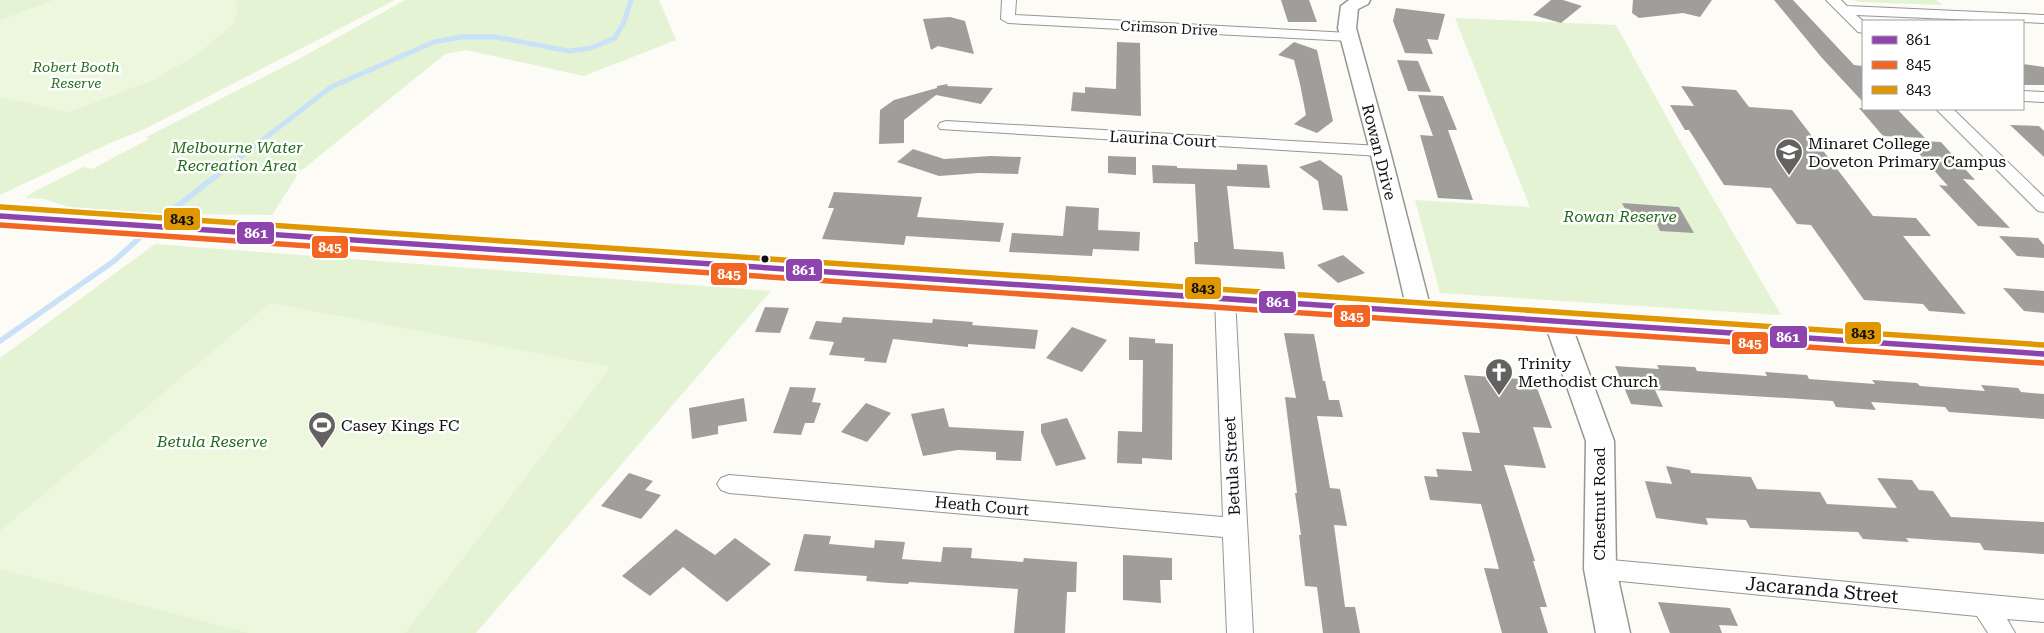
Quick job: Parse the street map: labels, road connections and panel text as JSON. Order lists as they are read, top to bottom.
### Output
{
  "streets": {
    "street": [
      "Crimson Drive",
      "Laurina Court",
      "Rowan Drive",
      "Betula Street",
      "Chestnut Road",
      "Heath Court",
      "Jacaranda Street"
    ]
  },
  "crossings": [
    ["Crimson Drive", "Rowan Drive"],
    ["Laurina Court", "Rowan Drive"],
    ["Betula Street", "Heath Court"],
    ["Chestnut Road", "Jacaranda Street"]
  ],
  "parks": [
    "Robert Booth Reserve",
    "Melbourne Water Recreation Area",
    "Rowan Reserve",
    "Betula Reserve"
  ],
  "places": {
    "school or university": ["Minaret College Doveton Primary Campus"],
    "church": ["Trinity Methodist Church"],
    "sports": ["Casey Kings FC"]
  },
  "lines": ["transit line 843", "transit line 861", "transit line 845"],
  "legend": ["861", "845", "843"]
}
